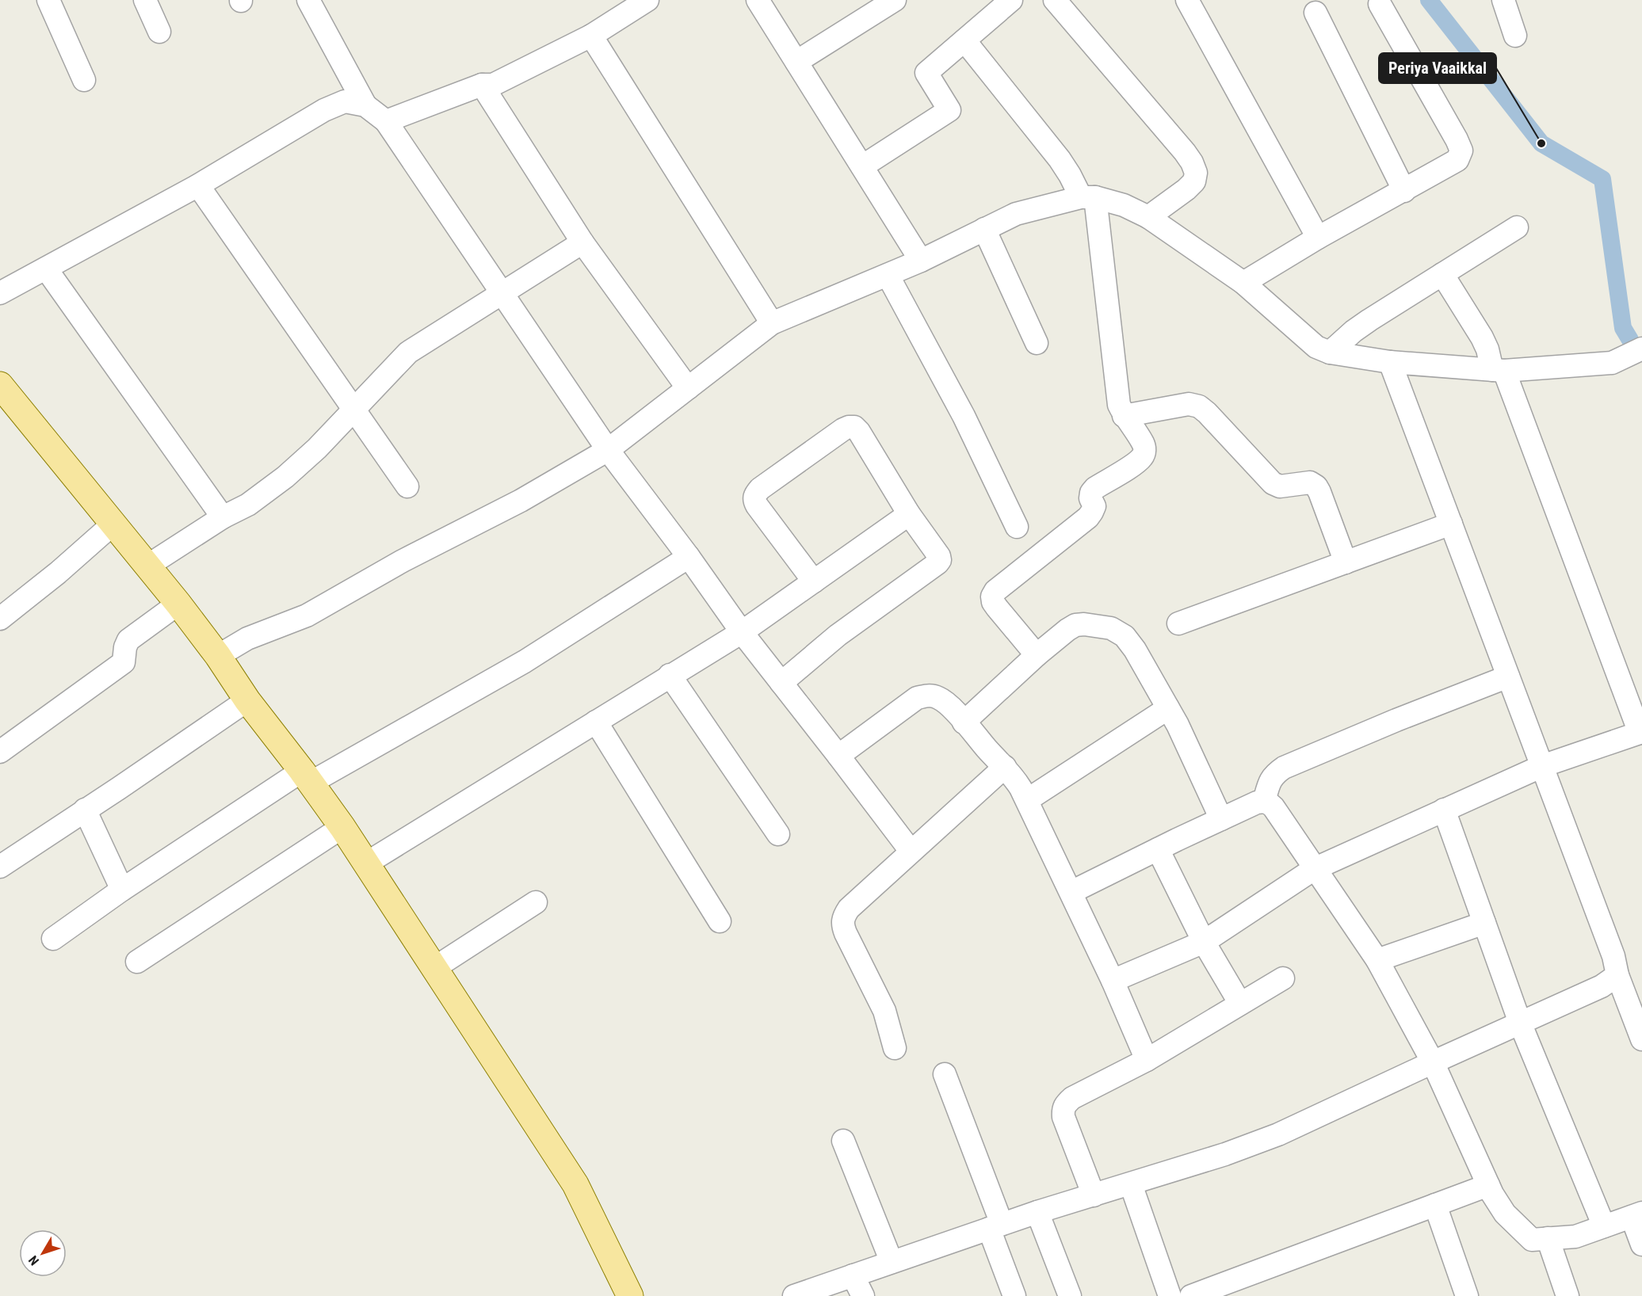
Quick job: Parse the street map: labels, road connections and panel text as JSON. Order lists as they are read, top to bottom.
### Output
{
  "places": ["Periya Vaaikkal"],
  "north": "bottom left"
}
